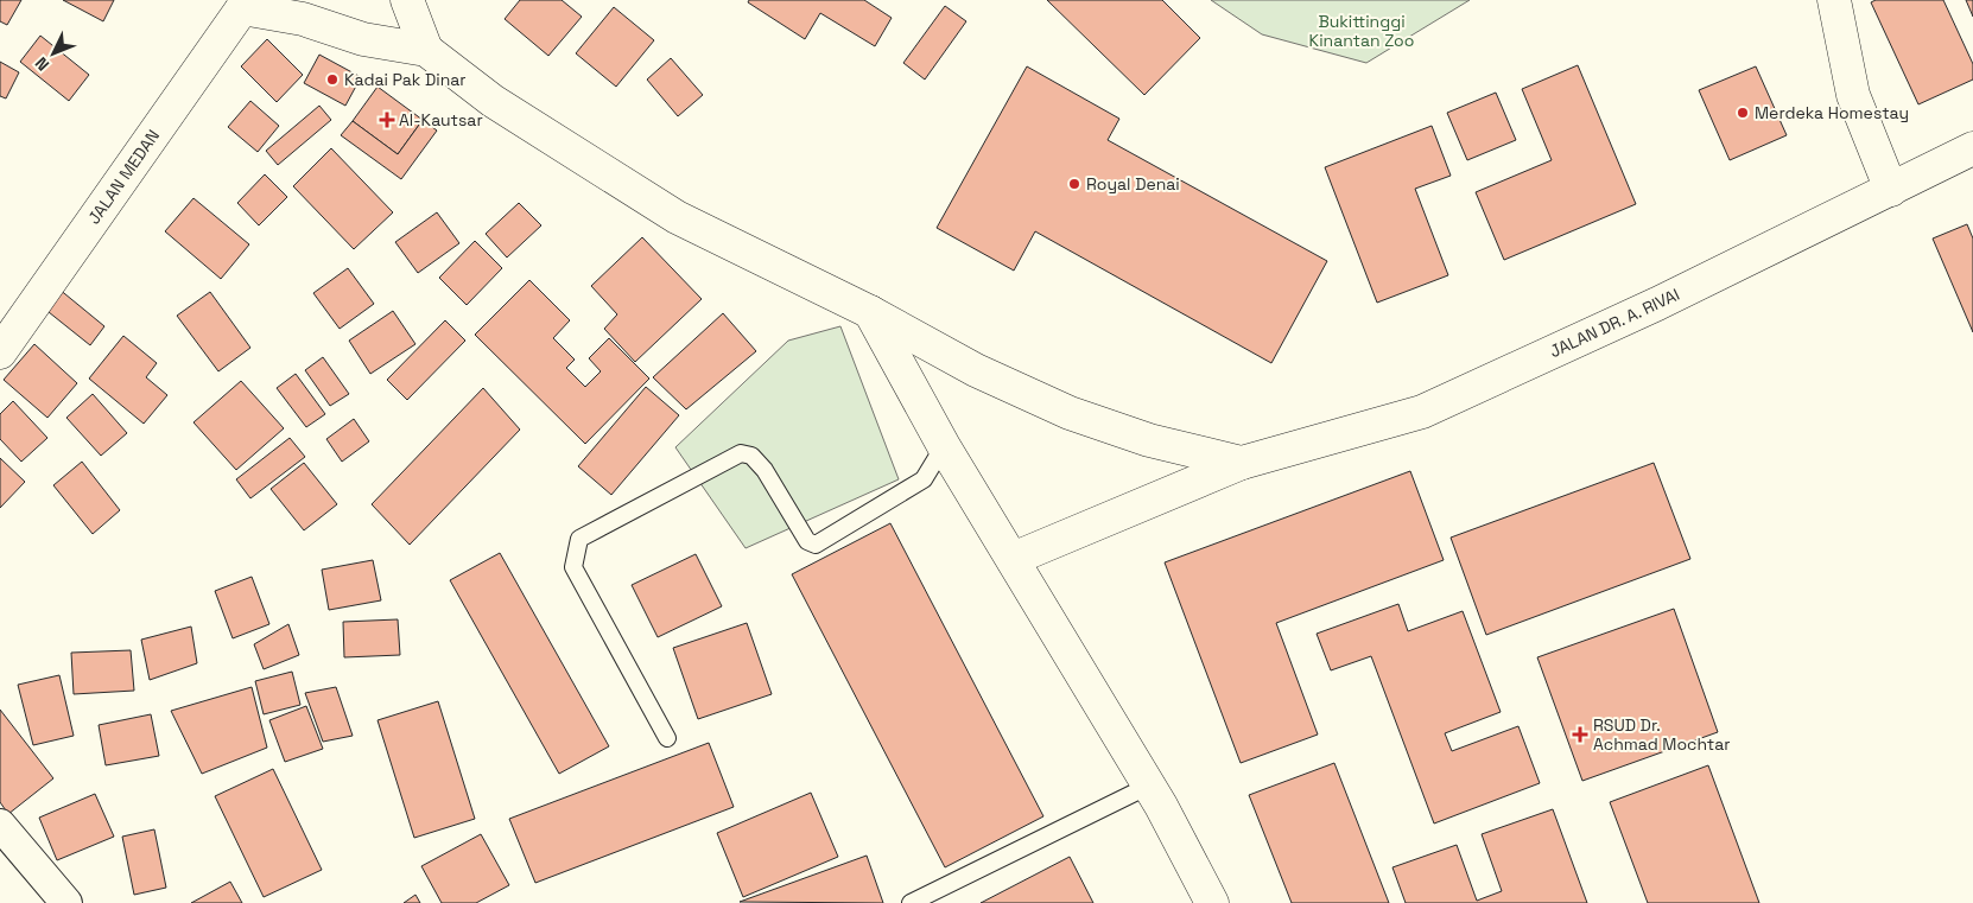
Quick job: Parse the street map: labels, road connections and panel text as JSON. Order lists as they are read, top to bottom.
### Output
{
  "streets": {
    "main road": ["JALAN MEDAN", "JALAN DR. A. RIVAI"]
  },
  "parks": ["Bukittinggi Kinantan Zoo"],
  "places": {
    "other": ["Kadai Pak Dinar", "Merdeka Homestay", "Royal Denai"],
    "health": ["Al-Kautsar", "RSUD Dr. Achmad Mochtar"]
  },
  "north": "bottom left"
}
